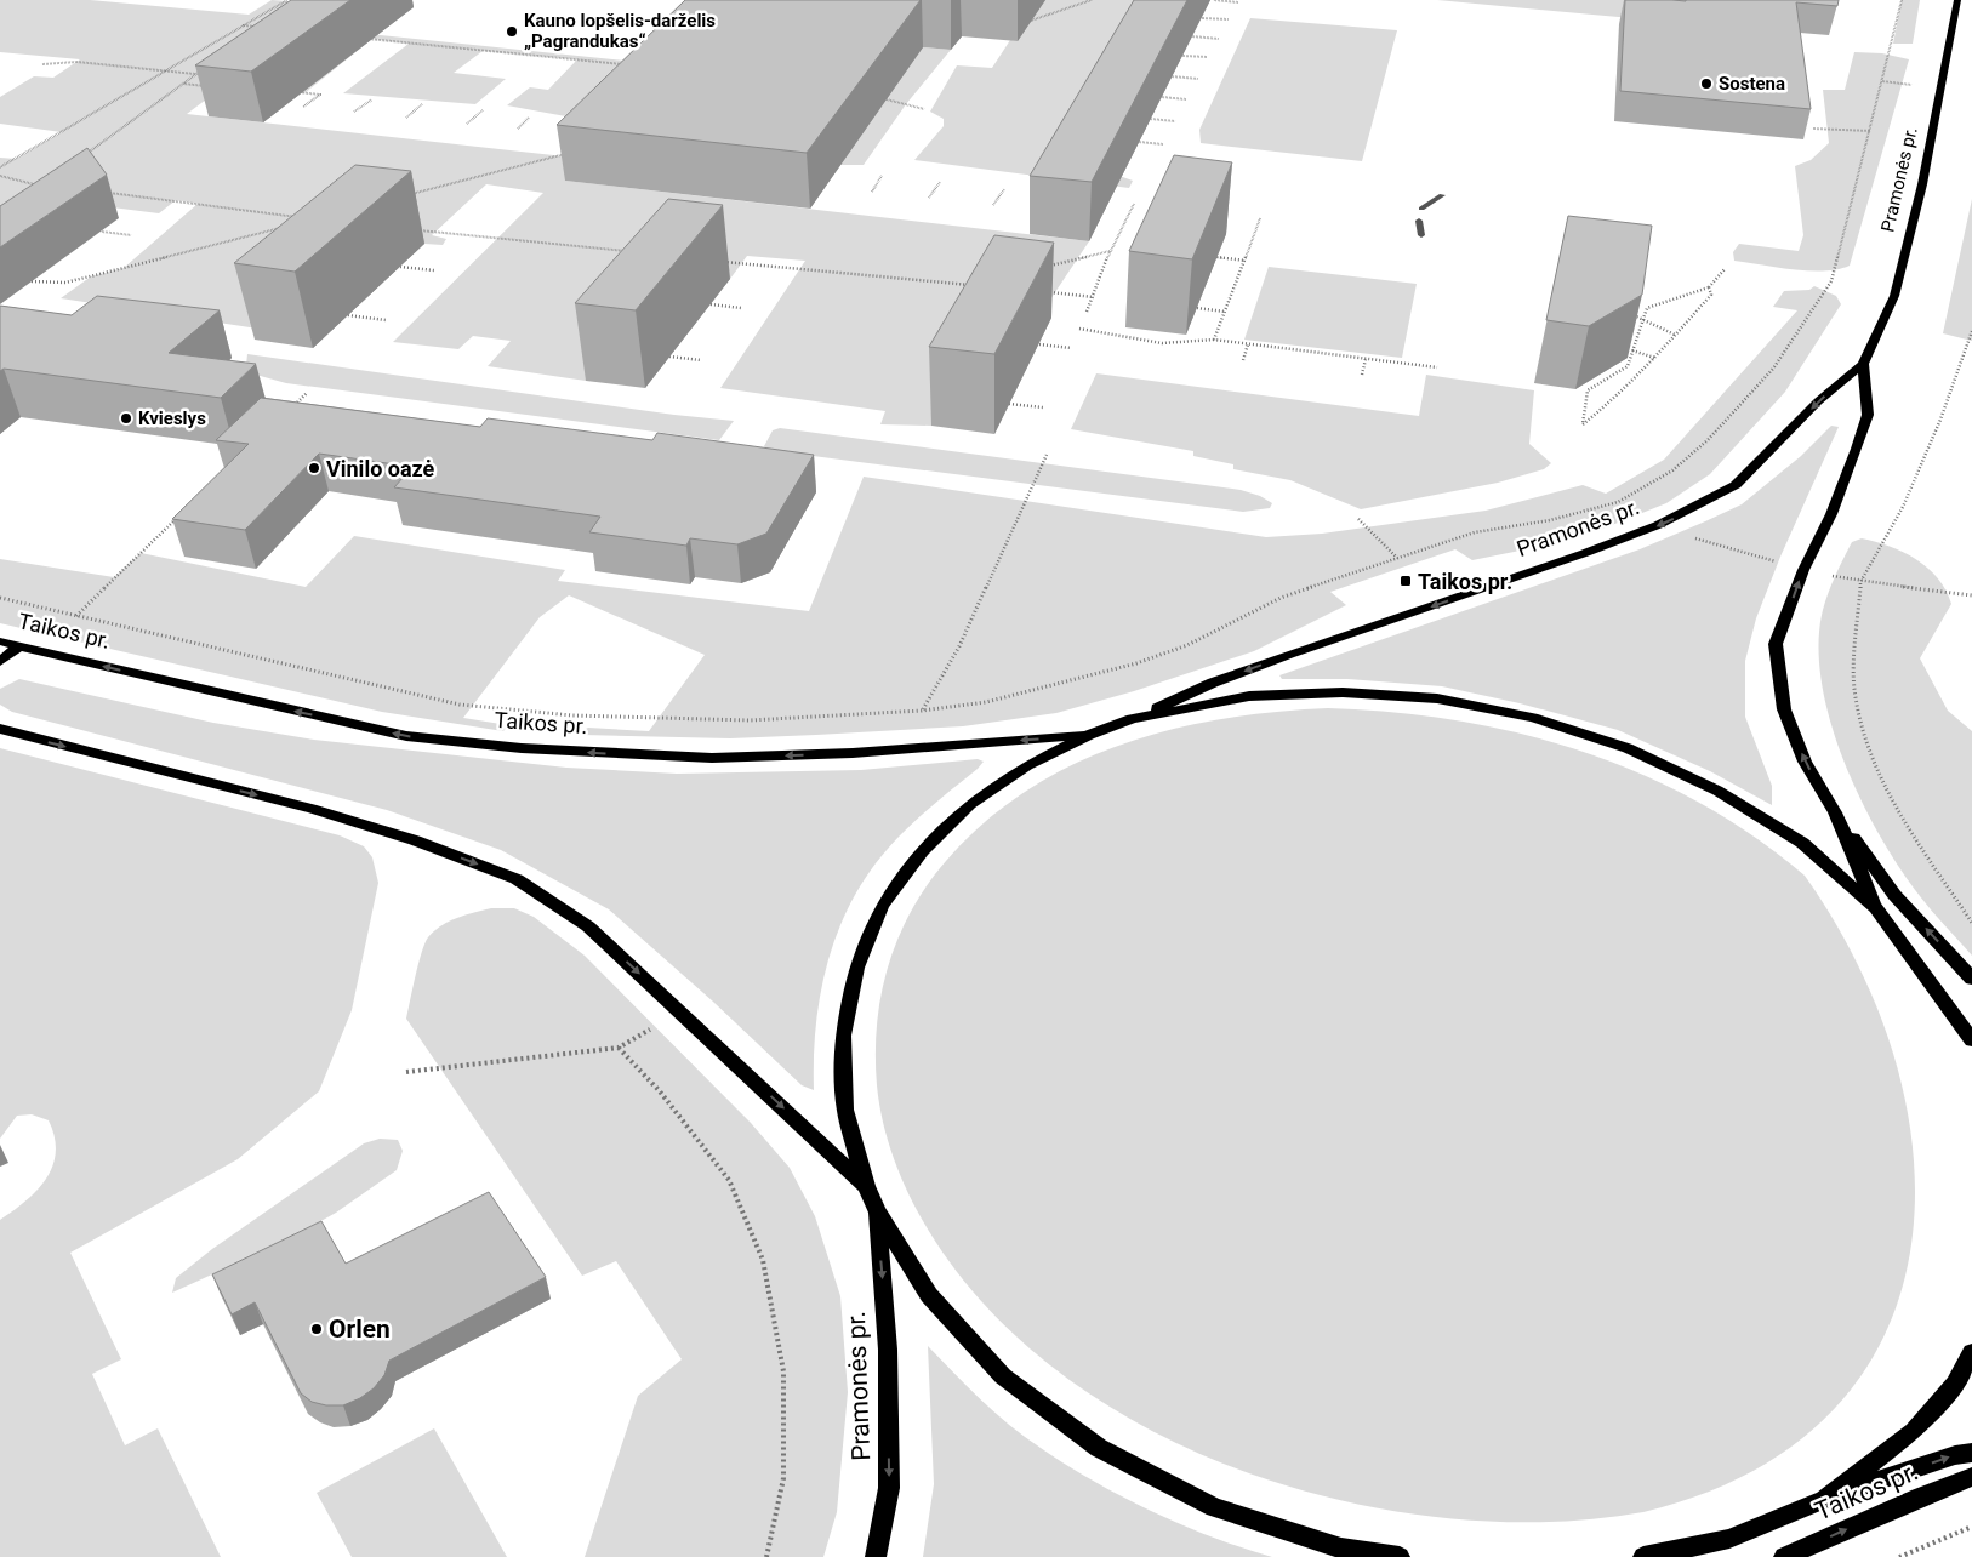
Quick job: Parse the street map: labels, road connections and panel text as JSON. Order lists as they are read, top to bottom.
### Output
{
  "streets": {
    "main road": ["Pramonės pr.", "Taikos pr."]
  },
  "one_way": ["Pramonės pr."],
  "places": {
    "other": [
      "Kauno lopšelis-darželis „Pagrandukas“",
      "Sostena",
      "Kvieslys",
      "Vinilo oazė",
      "Orlen"
    ],
    "transit": ["Taikos pr."]
  }
}
